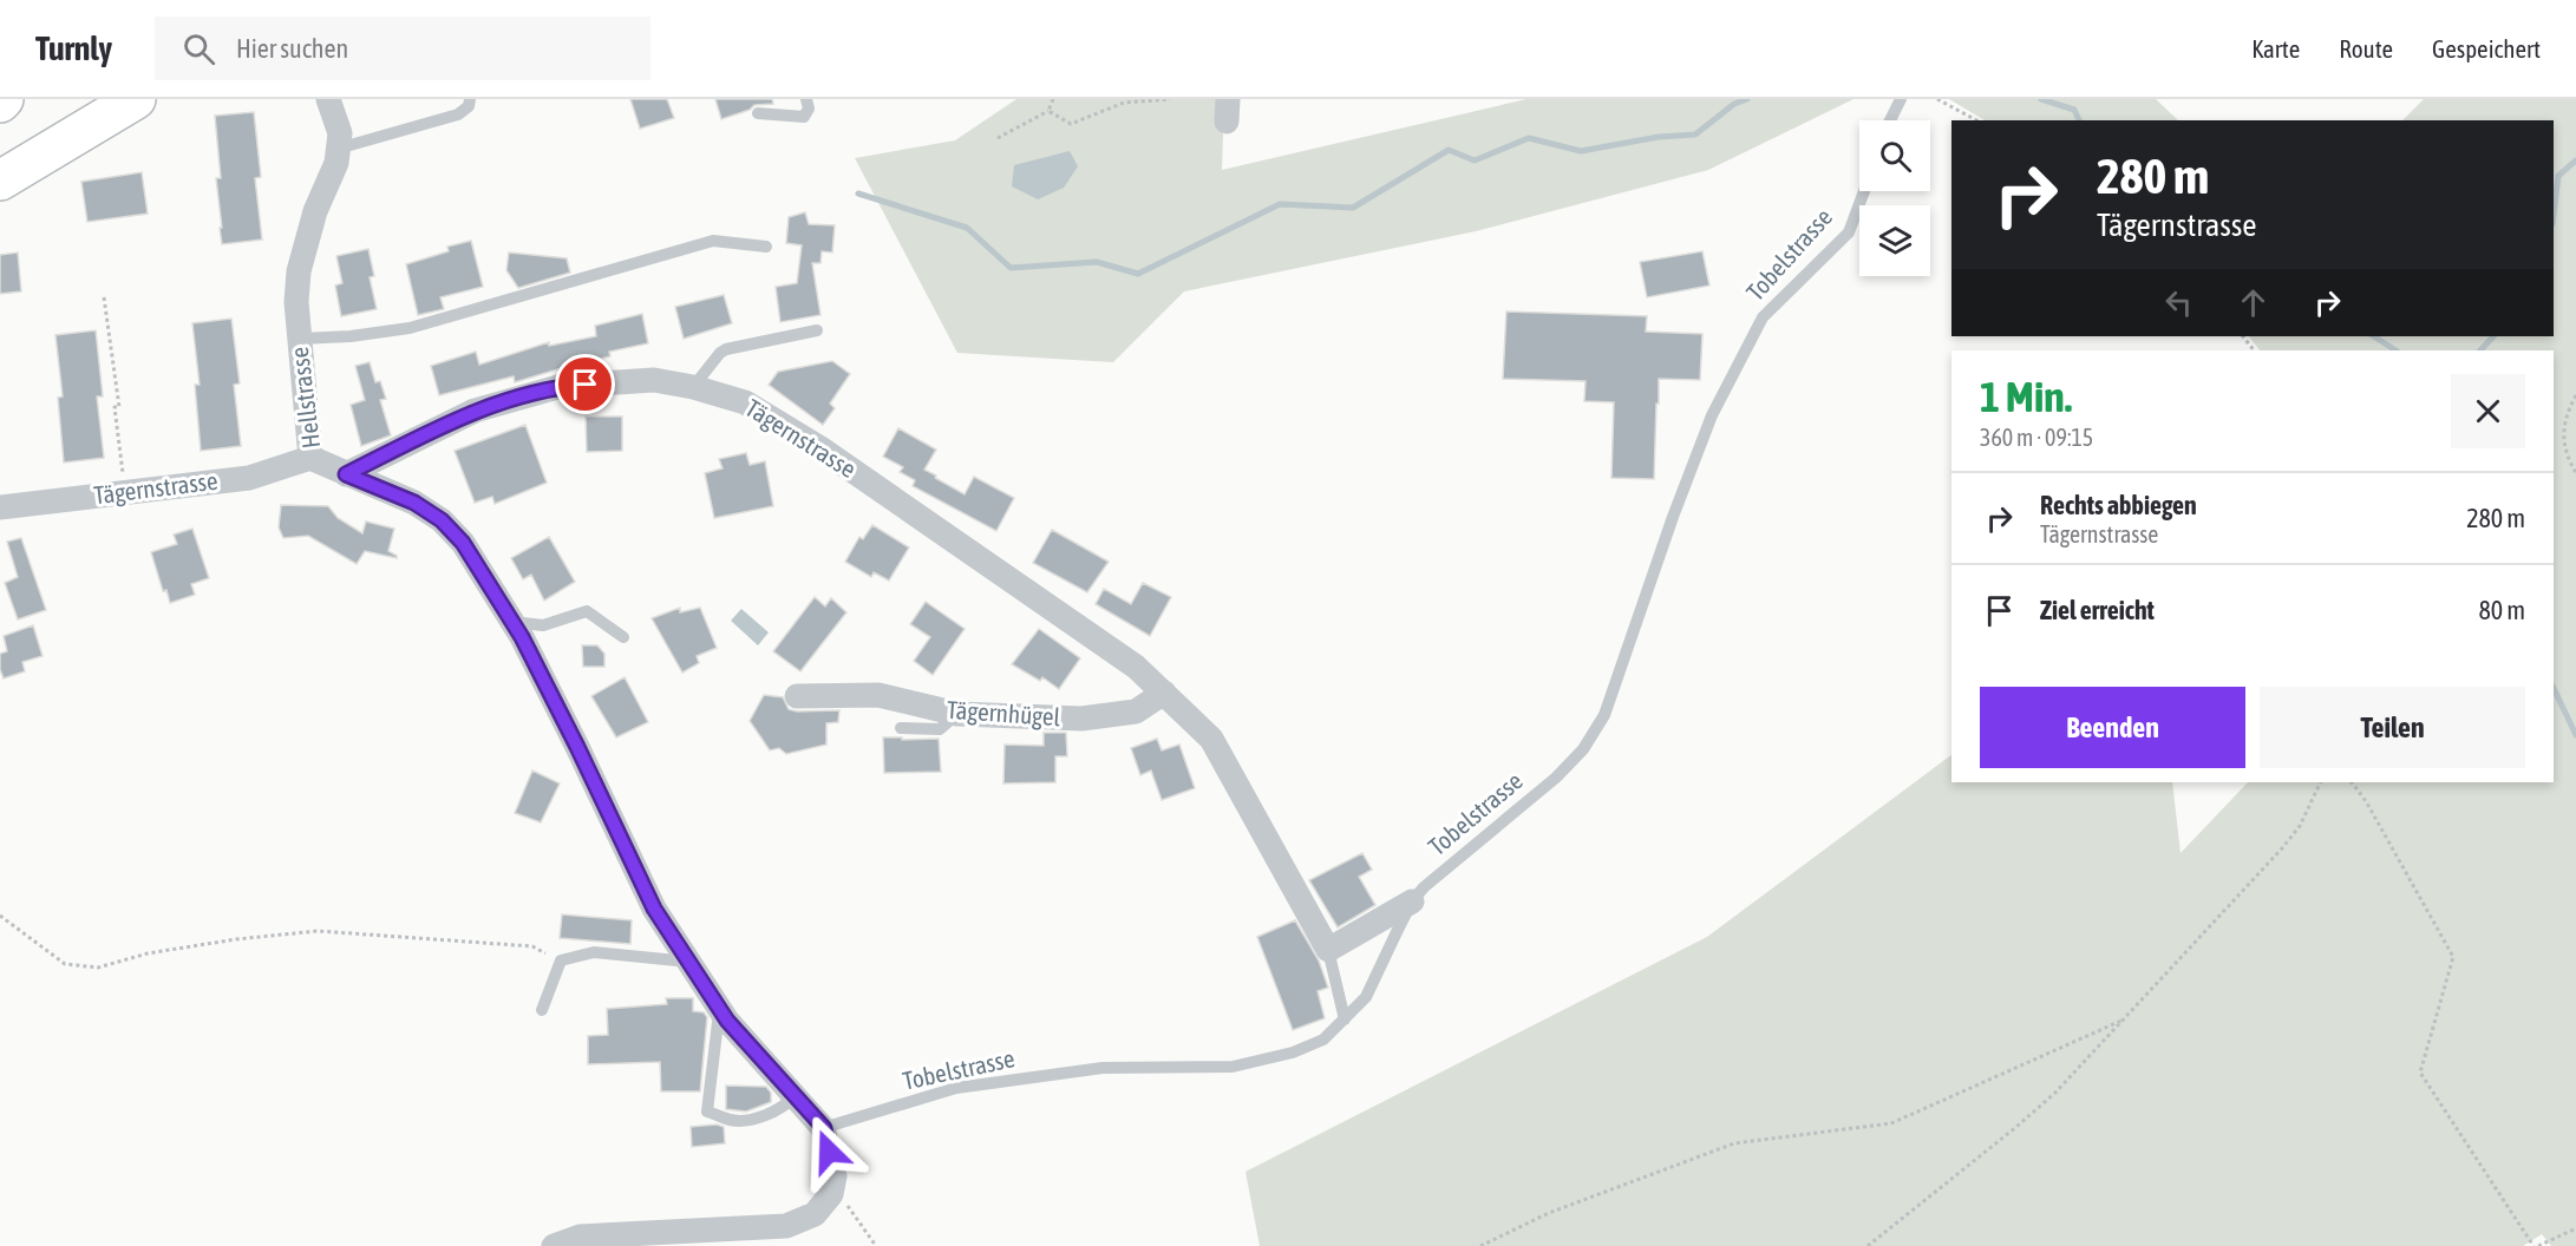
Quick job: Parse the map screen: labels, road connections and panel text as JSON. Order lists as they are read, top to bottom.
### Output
{
  "streets": {
    "street": ["Hellstrasse", "Tägernstrasse", "Tägernhügel"],
    "lane": ["Tobelstrasse"]
  },
  "crossings": [
    ["Tobelstrasse", "Hellstrasse"],
    ["Hellstrasse", "Tägernstrasse"],
    ["Tägernstrasse", "Tägernhügel"]
  ],
  "page": {
    "header": "Turnly",
    "search": "Hier suchen",
    "nav": ["Karte", "Route", "Gespeichert"],
    "turn": ["280 m", "Tägernstrasse"],
    "heading": ["1 Min.", "360 m · 09:15"],
    "list": [
      {
        "name": "Rechts abbiegen",
        "note": "Tägernstrasse",
        "value": "280 m"
      },
      {
        "name": "Ziel erreicht",
        "value": "80 m"
      }
    ],
    "buttons": ["Beenden", "Teilen"]
  }
}
